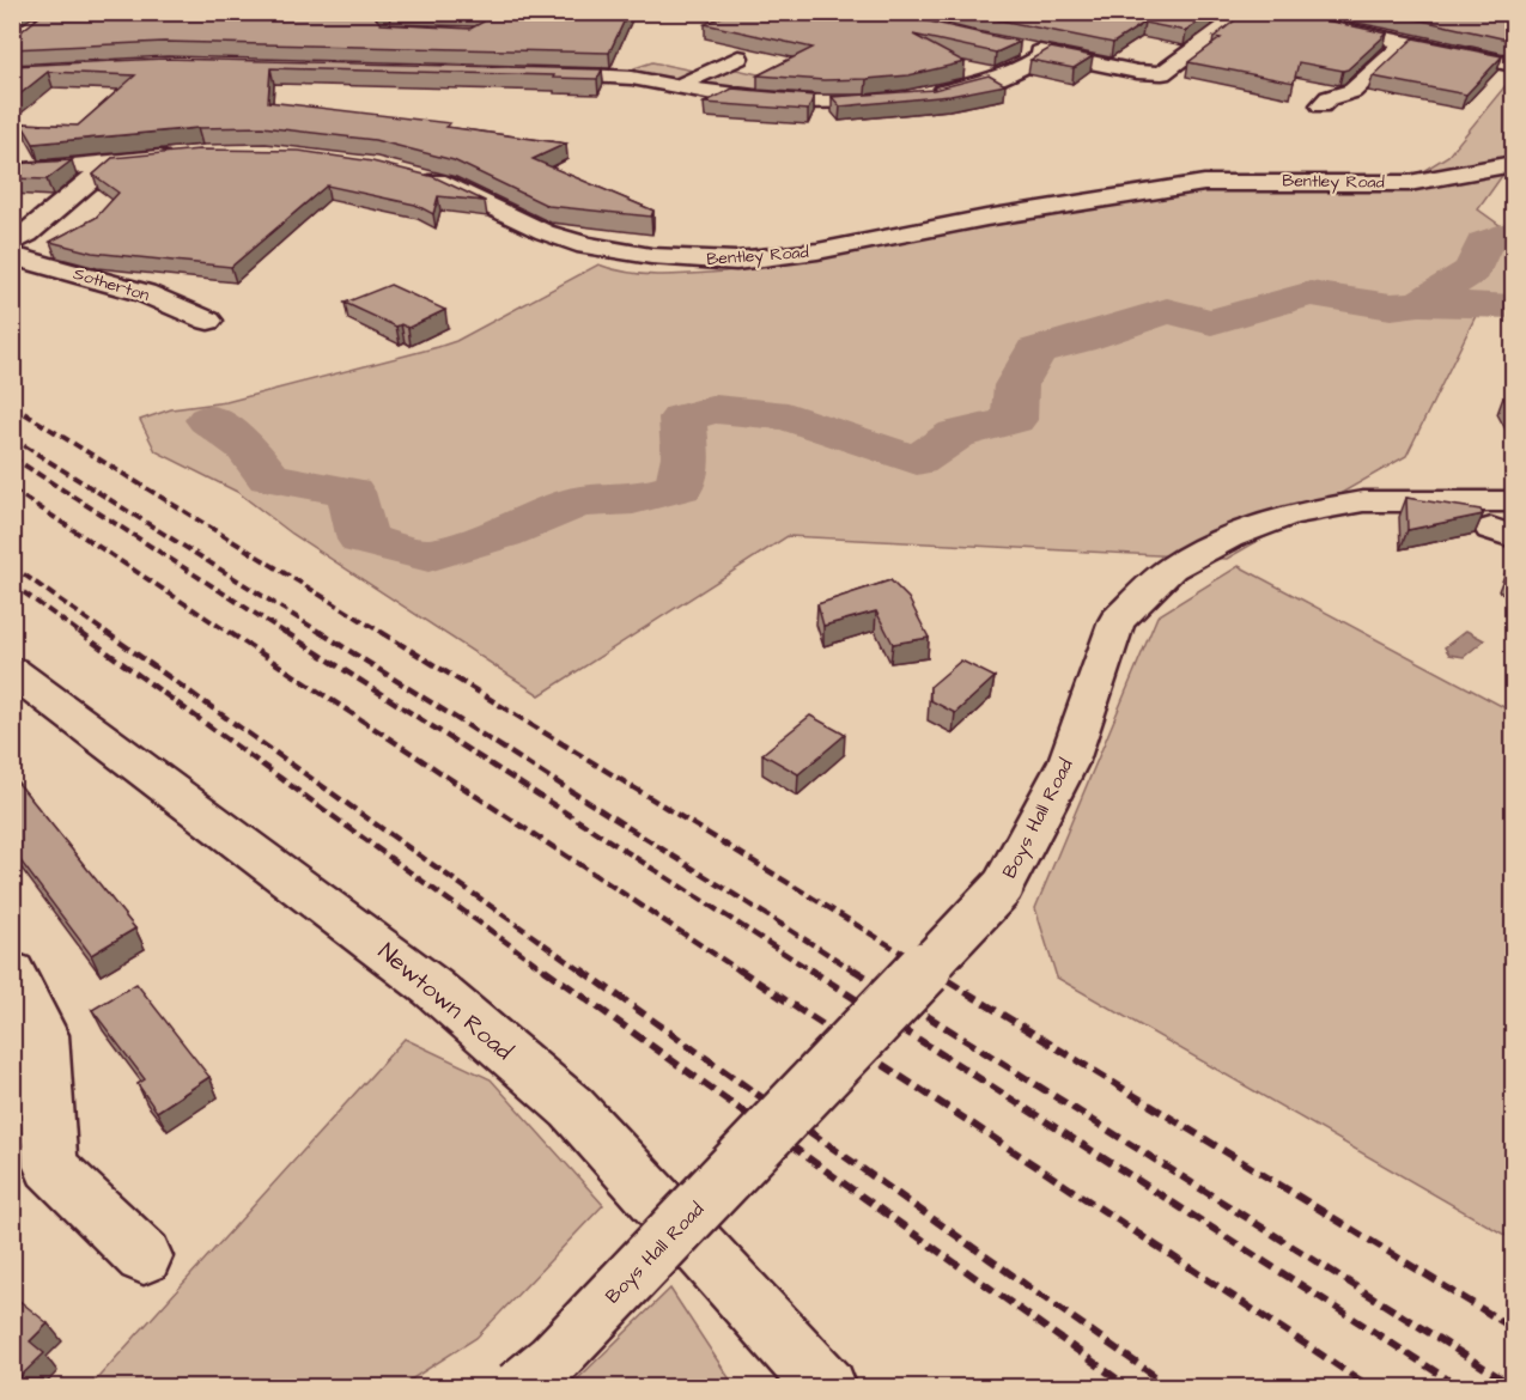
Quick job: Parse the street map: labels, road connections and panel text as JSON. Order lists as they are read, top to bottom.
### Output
{
  "streets": {
    "street": [
      "Bentley Road",
      "Sotherton",
      "Boys Hall Road",
      "Newtown Road"
    ]
  }
}
